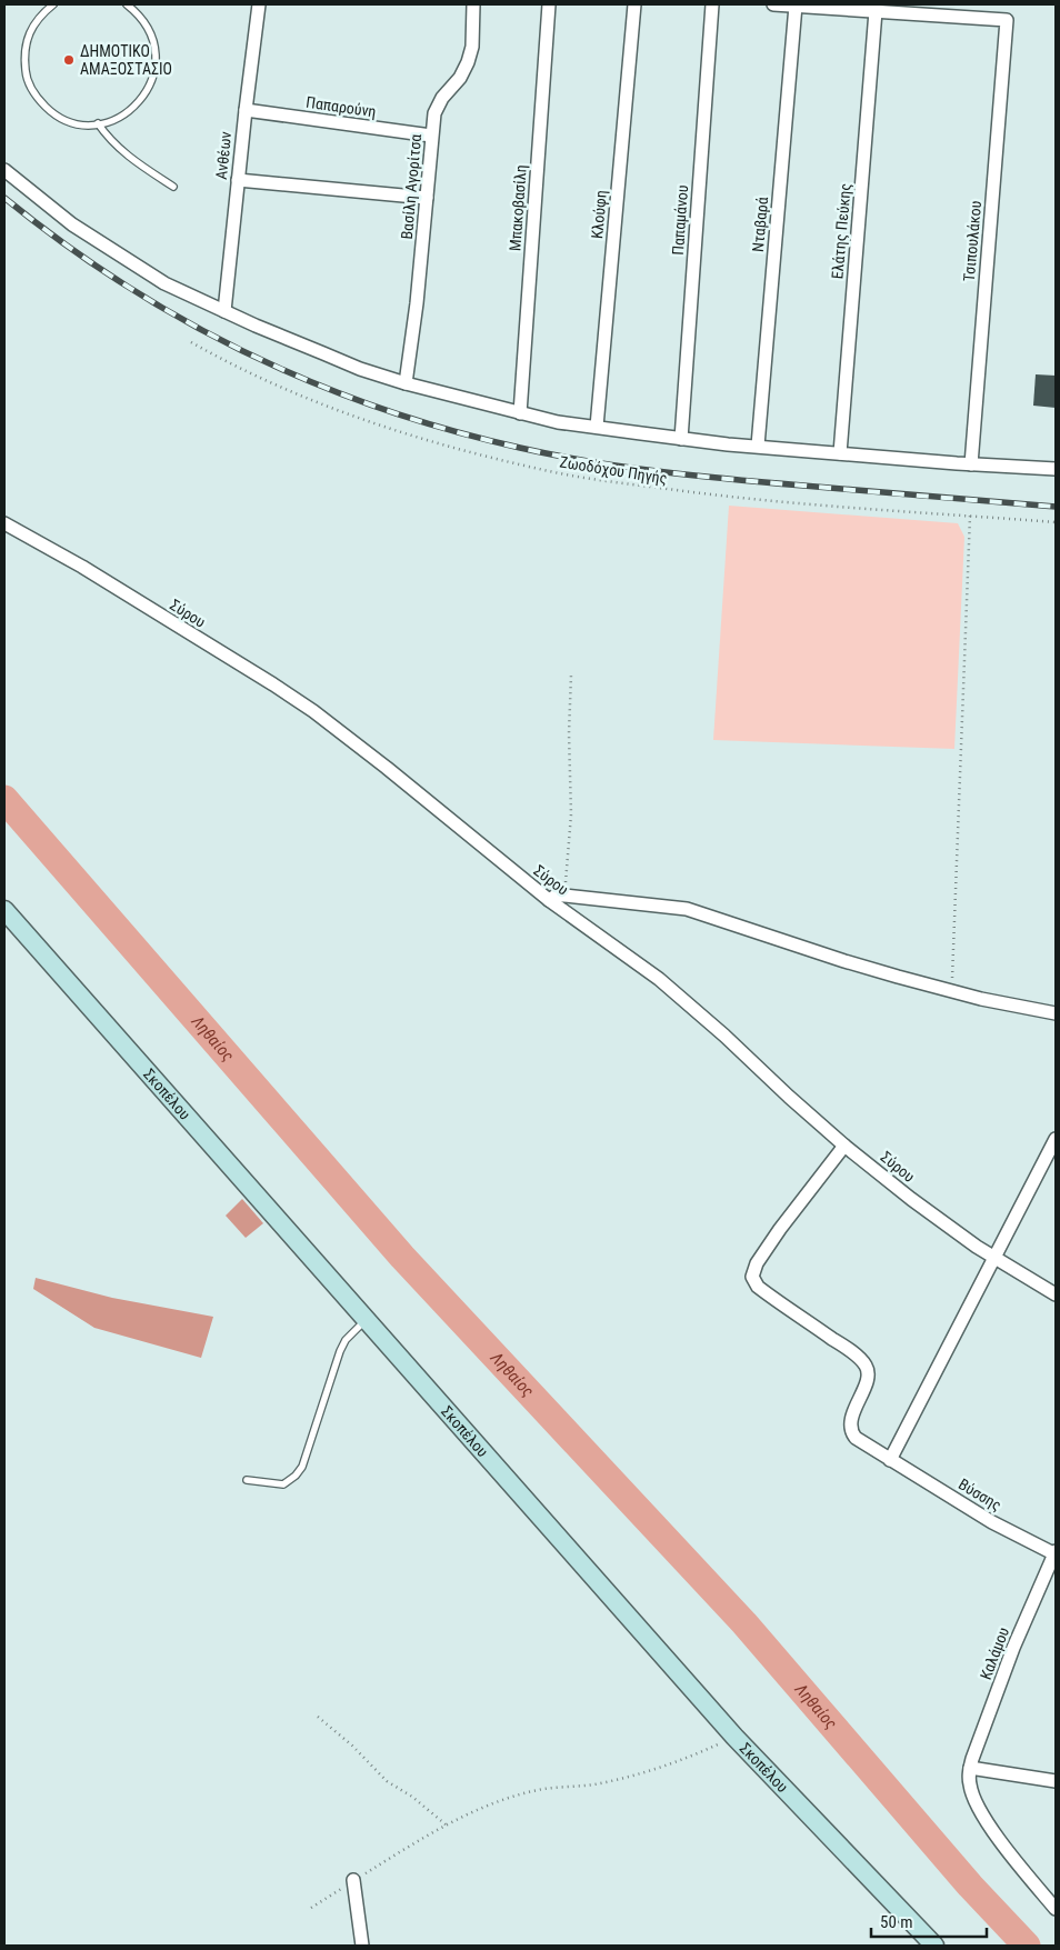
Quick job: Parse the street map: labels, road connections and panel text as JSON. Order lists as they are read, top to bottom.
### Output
{
  "streets": {
    "main road": ["Σκοπέλου"],
    "street": [
      "Παπαρούνη",
      "Ανθέων",
      "Βασίλη Αγορίτσα",
      "Μπακοβασίλη",
      "Κλούφη",
      "Παπαμάνου",
      "Νταβαρά",
      "Ελάτης Πεύκης",
      "Τσιπουλάκου",
      "Σύρου",
      "Βύσσης",
      "Καλάμου"
    ],
    "path": ["Ζωοδόχου Πηγής"]
  },
  "crossings": [
    ["Παπαρούνη", "Ανθέων"],
    ["Παπαρούνη", "Βασίλη Αγορίτσα"],
    ["Ελάτης Πεύκης", "Τσιπουλάκου"],
    ["Σύρου", "Βύσσης"],
    ["Βύσσης", "Καλάμου"]
  ],
  "water": ["Ληθαίος"],
  "places": ["ΔΗΜΟΤΙΚΟ ΑΜΑΞΟΣΤΑΣΙΟ"],
  "scale_bar": "50 m"
}
